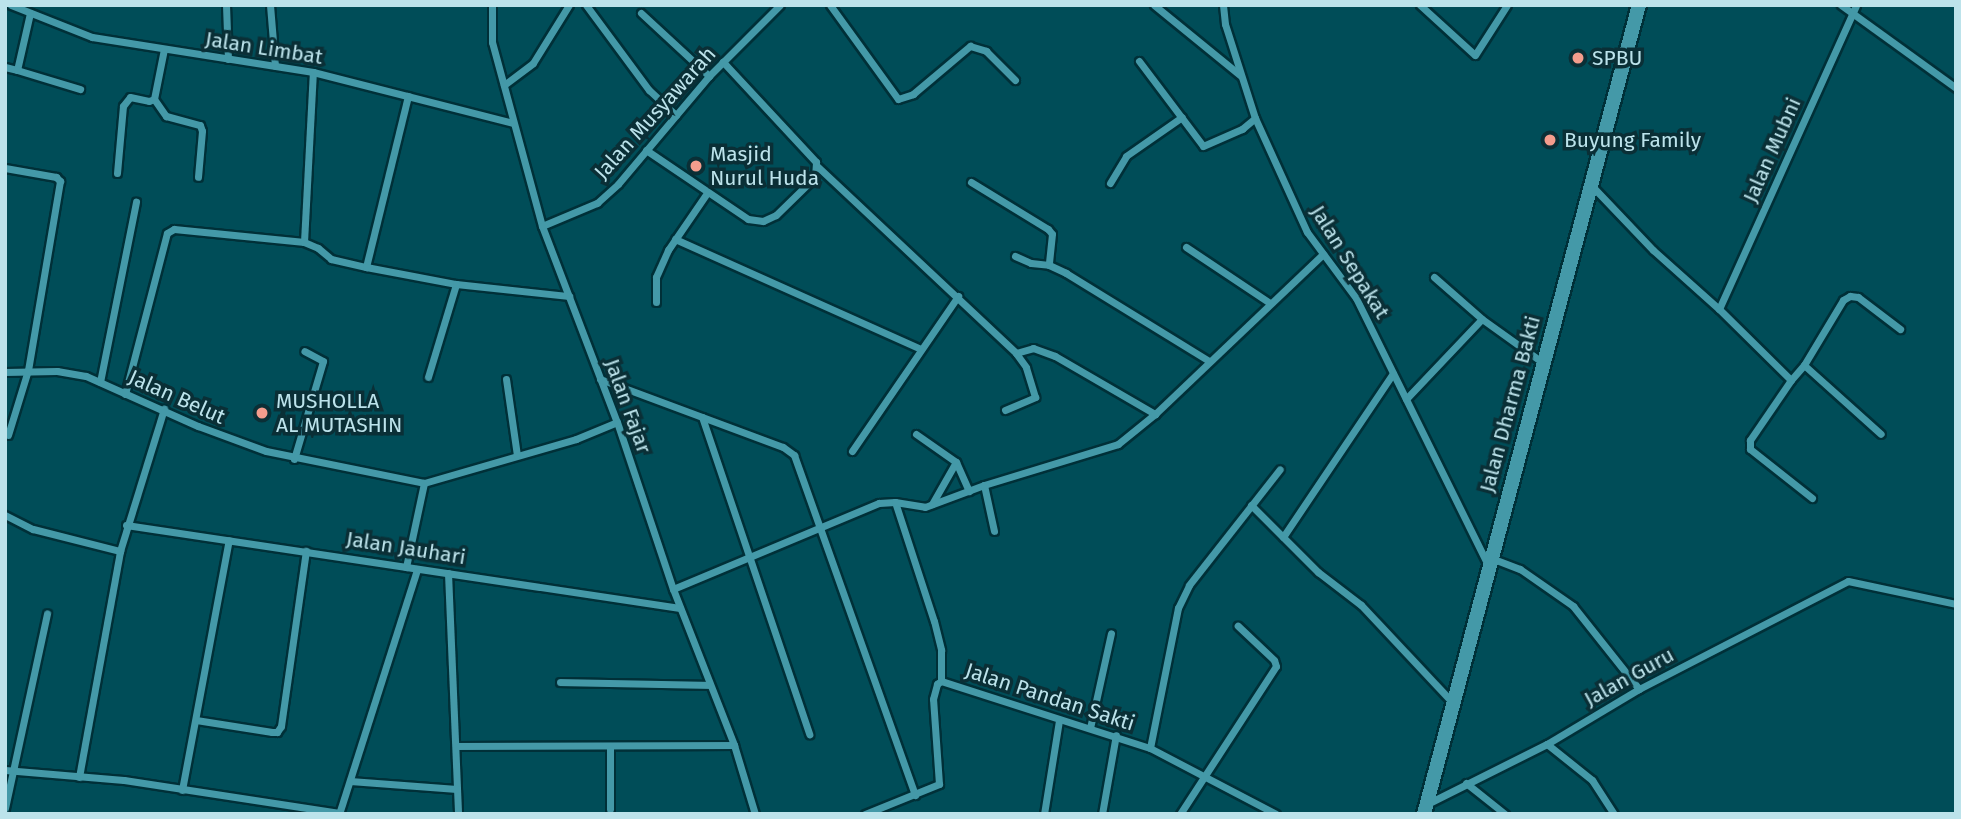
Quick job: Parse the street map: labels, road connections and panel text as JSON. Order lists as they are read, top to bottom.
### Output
{
  "streets": {
    "main road": ["Jalan Dharma Bakti"],
    "street": [
      "Jalan Limbat",
      "Jalan Musyawarah",
      "Jalan Mubni",
      "Jalan Sepakat",
      "Jalan Belut",
      "Jalan Fajar",
      "Jalan Jauhari",
      "Jalan Guru",
      "Jalan Pandan Sakti"
    ]
  },
  "crossings": [
    ["Jalan Limbat", "Jalan Fajar"],
    ["Jalan Musyawarah", "Jalan Fajar"],
    ["Jalan Sepakat", "Jalan Dharma Bakti"],
    ["Jalan Belut", "Jalan Fajar"],
    ["Jalan Dharma Bakti", "Jalan Guru"],
    ["Jalan Fajar", "Jalan Jauhari"]
  ],
  "places": [
    "SPBU",
    "Buyung Family",
    "Masjid Nurul Huda",
    "MUSHOLLA AL MUTASHIN"
  ]
}
